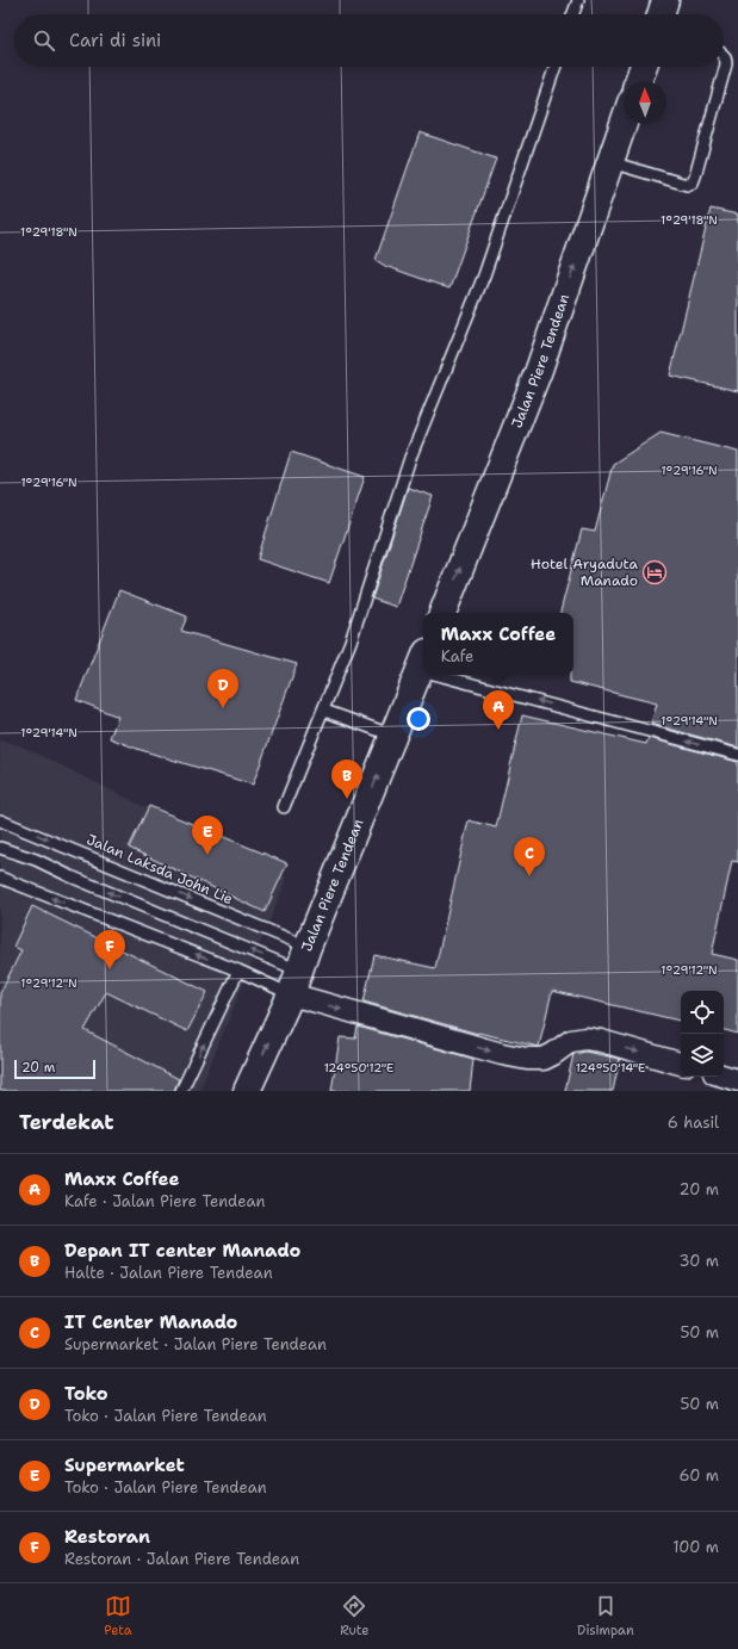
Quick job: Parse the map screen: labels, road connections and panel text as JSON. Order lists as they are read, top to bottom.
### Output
{
  "streets": {
    "highway": ["Jalan Piere Tendean"],
    "lane": ["Jalan Laksda John Lie"]
  },
  "crossings": [
    ["Jalan Piere Tendean", "Jalan Laksda John Lie"]
  ],
  "one_way": ["Jalan Piere Tendean"],
  "places": {
    "hotel": ["Hotel Aryaduta Manado"]
  },
  "scale_bar": "20 m",
  "north": "top",
  "page": {
    "search": "Cari di sini",
    "popup": ["Maxx Coffee", "Kafe"],
    "pins": [
      "D",
      "A",
      "B",
      "E",
      "C",
      "F"
    ],
    "scale": "20 m",
    "heading": ["Terdekat", "6 hasil"],
    "list": [
      {
        "mark": "A",
        "name": "Maxx Coffee",
        "note": "Kafe · Jalan Piere Tendean",
        "value": "20 m"
      },
      {
        "mark": "B",
        "name": "Depan IT center Manado",
        "note": "Halte · Jalan Piere Tendean",
        "value": "30 m"
      },
      {
        "mark": "C",
        "name": "IT Center Manado",
        "note": "Supermarket · Jalan Piere Tendean",
        "value": "50 m"
      },
      {
        "mark": "D",
        "name": "Toko",
        "note": "Toko · Jalan Piere Tendean",
        "value": "50 m"
      },
      {
        "mark": "E",
        "name": "Supermarket",
        "note": "Toko · Jalan Piere Tendean",
        "value": "60 m"
      },
      {
        "mark": "F",
        "name": "Restoran",
        "note": "Restoran · Jalan Piere Tendean",
        "value": "100 m"
      }
    ],
    "nav": ["Peta", "Rute", "Disimpan"]
  },
  "coordinates": [
    "1°29'18\"N",
    "1°29'16\"N",
    "1°29'14\"N",
    "1°29'12\"N",
    "124°50'12\"E",
    "124°50'14\"E"
  ]
}
